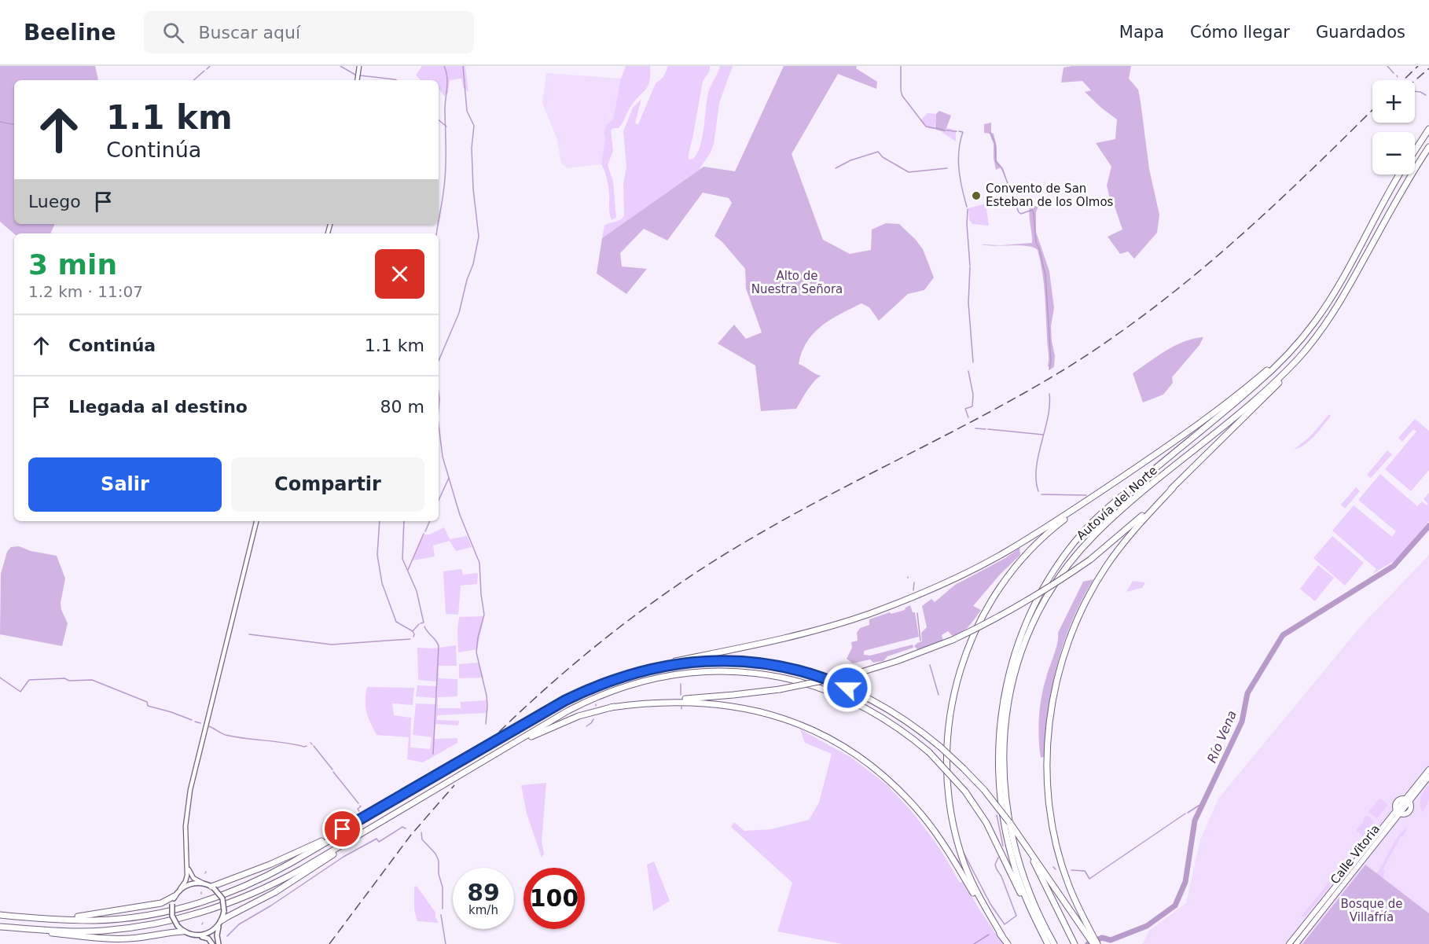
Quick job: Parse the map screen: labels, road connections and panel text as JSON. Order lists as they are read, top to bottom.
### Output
{
  "streets": {
    "highway": ["Autovía del Norte", "Calle Vitoria"]
  },
  "water": ["Río Vena"],
  "parks": ["Alto de Nuestra Señora", "Bosque de Villafría"],
  "places": ["Convento de San Esteban de los Olmos"],
  "page": {
    "header": "Beeline",
    "search": "Buscar aquí",
    "nav": ["Mapa", "Cómo llegar", "Guardados"],
    "map_buttons": ["+", "−"],
    "turn": ["1.1 km", "Continúa"],
    "then": "Luego",
    "heading": ["3 min", "1.2 km · 11:07"],
    "list": [
      {
        "name": "Continúa",
        "value": "1.1 km"
      },
      {
        "name": "Llegada al destino",
        "value": "80 m"
      }
    ],
    "buttons": ["Salir", "Compartir"],
    "speed": "89 km/h",
    "limit": "100"
  }
}
